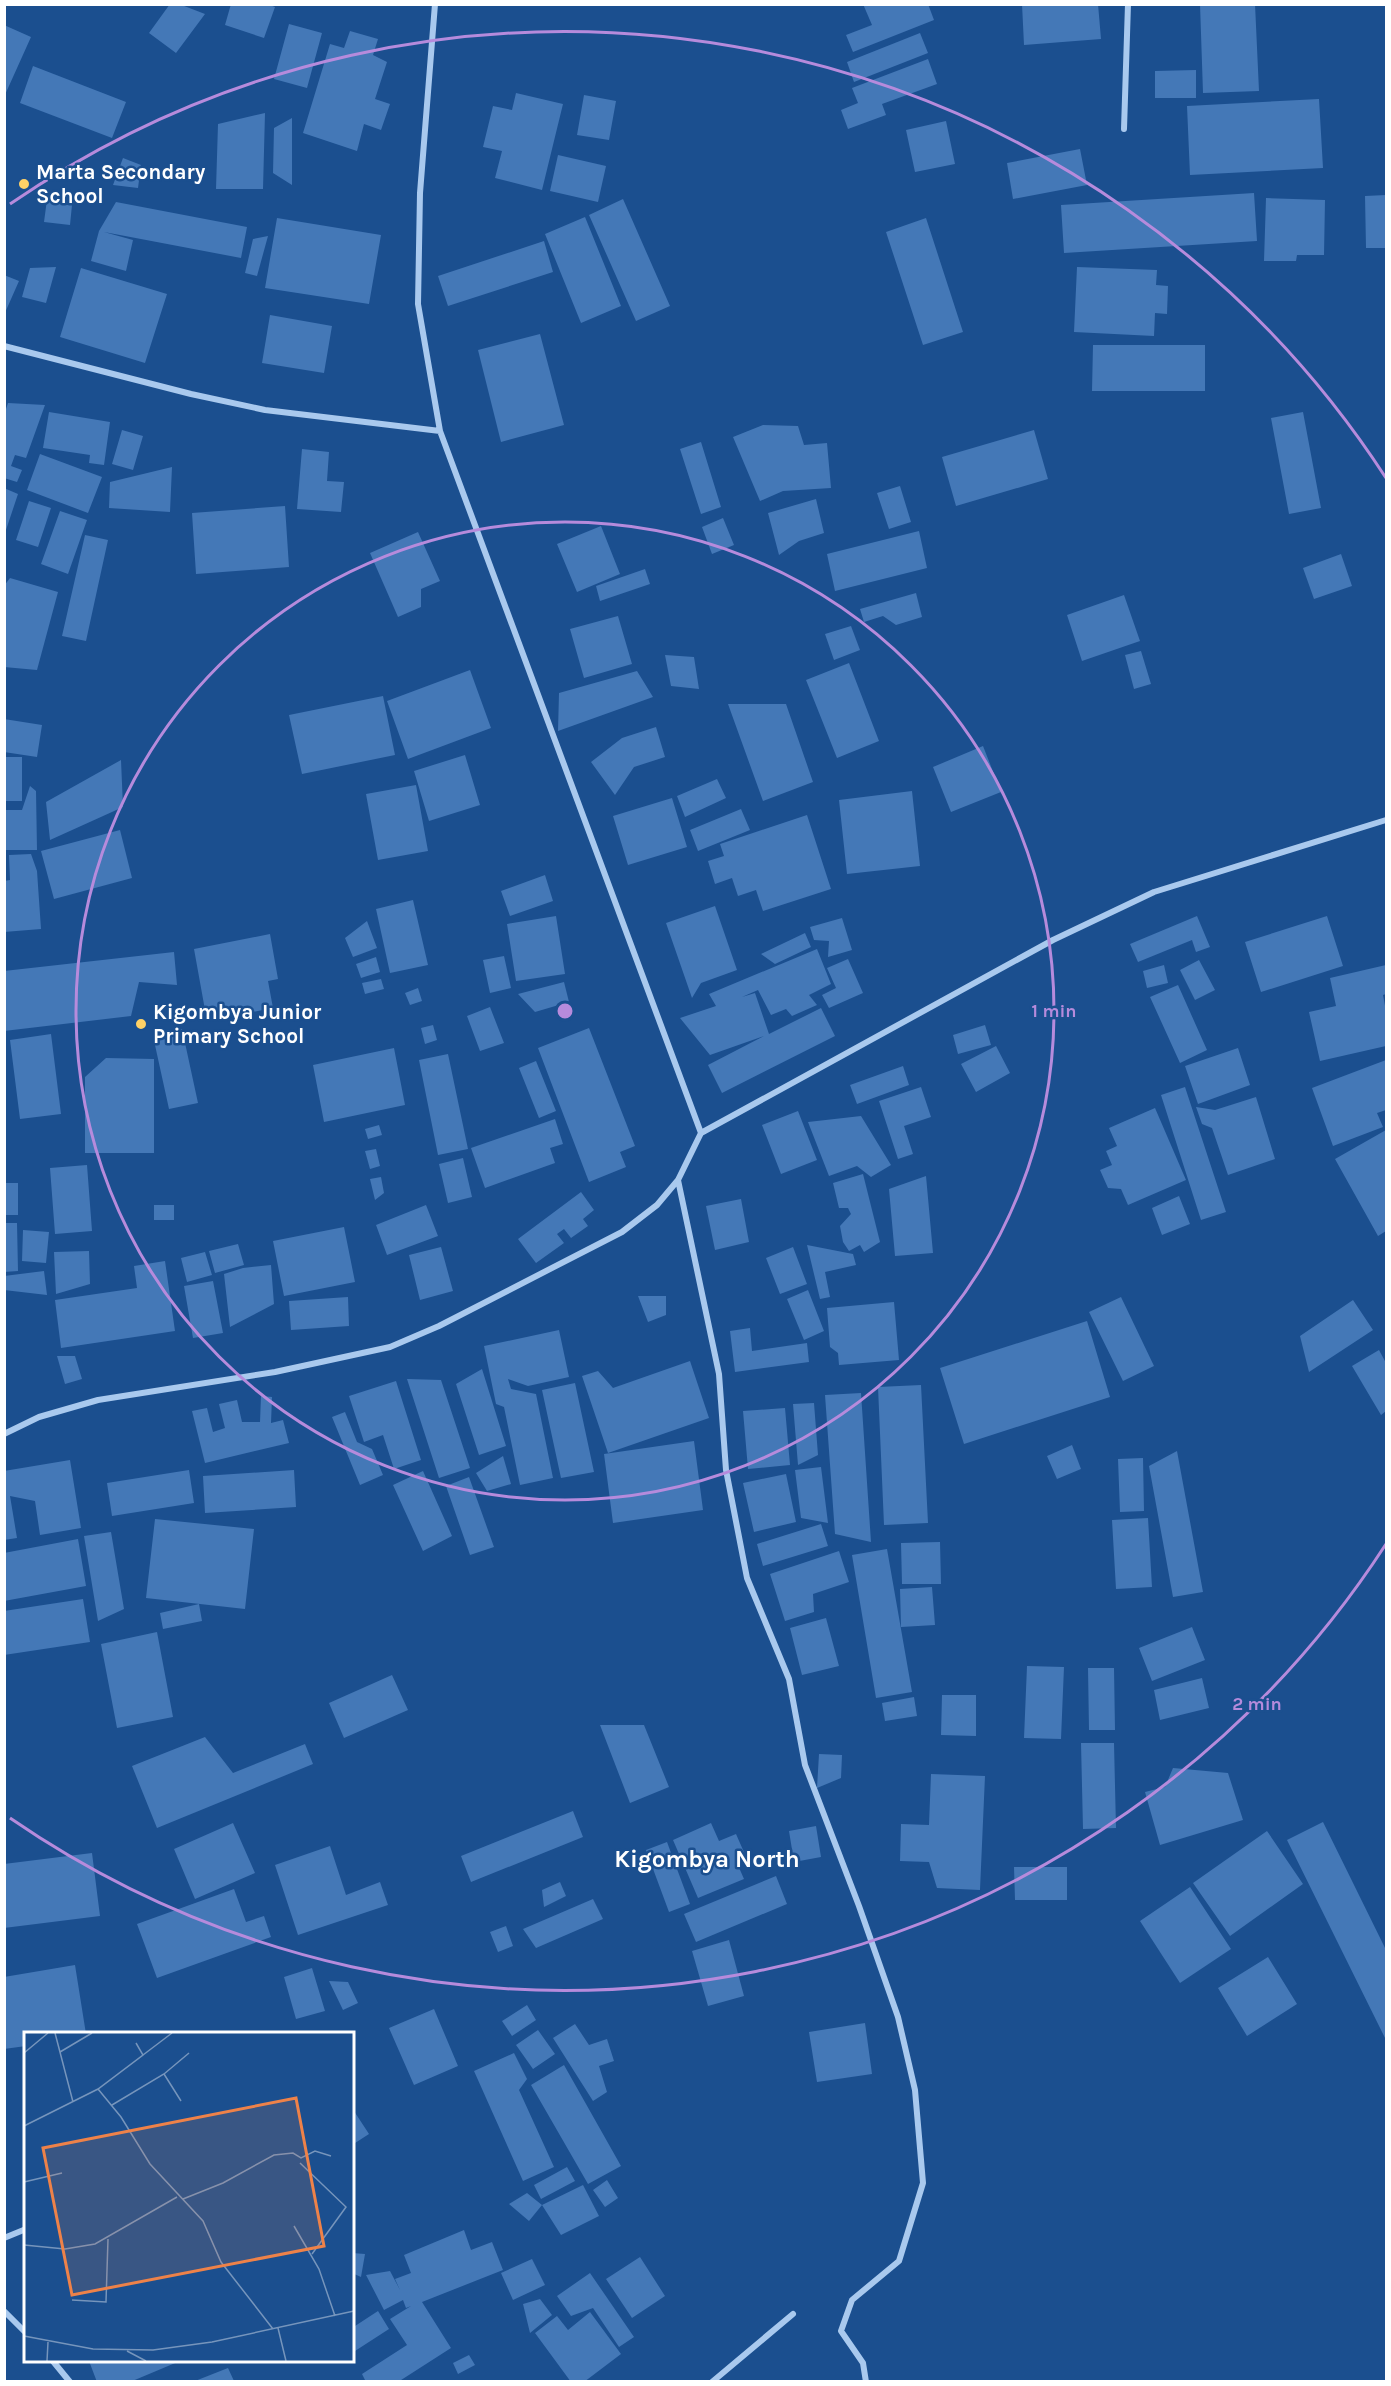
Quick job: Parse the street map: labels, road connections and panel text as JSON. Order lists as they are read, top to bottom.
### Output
{
  "districts": ["Kigombya North"],
  "places": ["Marta Secondary School", "Kigombya Junior Primary School"],
  "rings": ["1 min", "2 min"]
}
